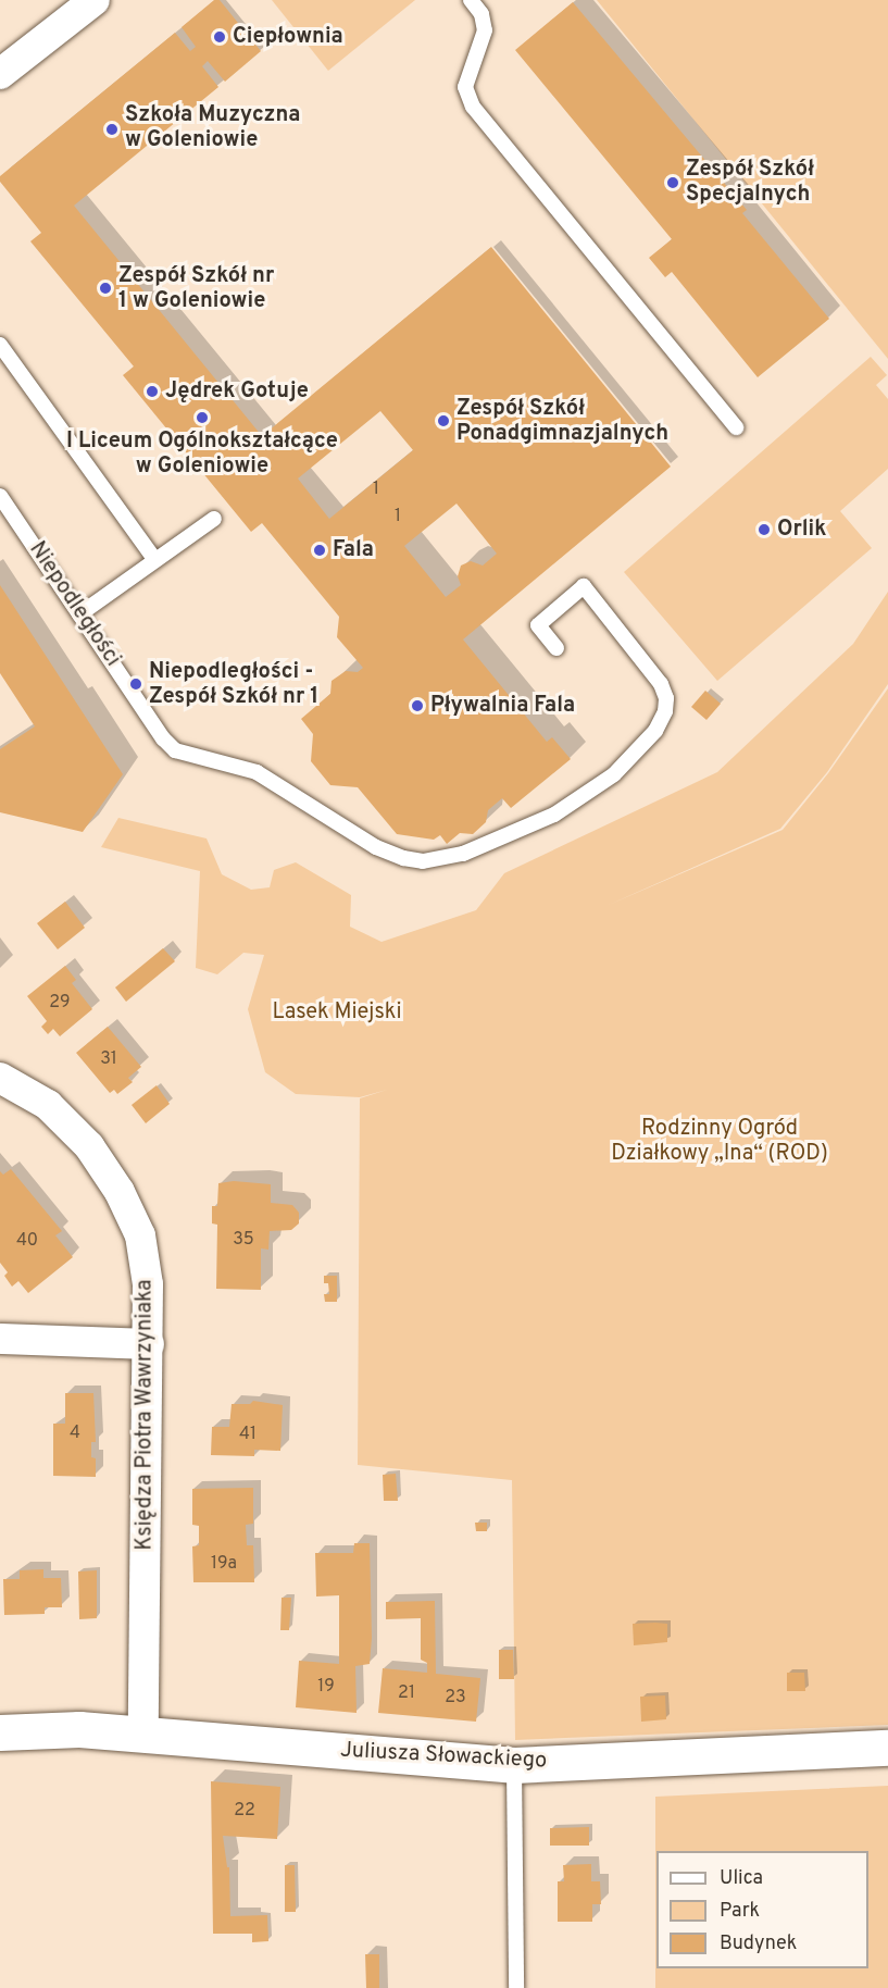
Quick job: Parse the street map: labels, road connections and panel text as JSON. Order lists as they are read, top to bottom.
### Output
{
  "streets": {
    "street": ["Księdza Piotra Wawrzyniaka", "Juliusza Słowackiego"],
    "lane": ["Niepodległości"]
  },
  "crossings": [
    ["Księdza Piotra Wawrzyniaka", "Juliusza Słowackiego"]
  ],
  "parks": ["Lasek Miejski", "Rodzinny Ogród Działkowy „Ina“ (ROD)"],
  "places": [
    "Ciepłownia",
    "Szkoła Muzyczna w Goleniowie",
    "Zespół Szkół Specjalnych",
    "Zespół Szkół nr 1 w Goleniowie",
    "Jędrek Gotuje",
    "I Liceum Ogólnokształcące w Goleniowie",
    "Zespół Szkół Ponadgimnazjalnych",
    "Orlik",
    "Fala",
    "Niepodległości - Zespół Szkół nr 1",
    "Pływalnia Fala"
  ],
  "house_numbers": [
    "1",
    "1",
    "29",
    "31",
    "35",
    "40",
    "4",
    "41",
    "19a",
    "19",
    "21",
    "23",
    "22"
  ],
  "legend": ["Ulica", "Park", "Budynek"]
}
